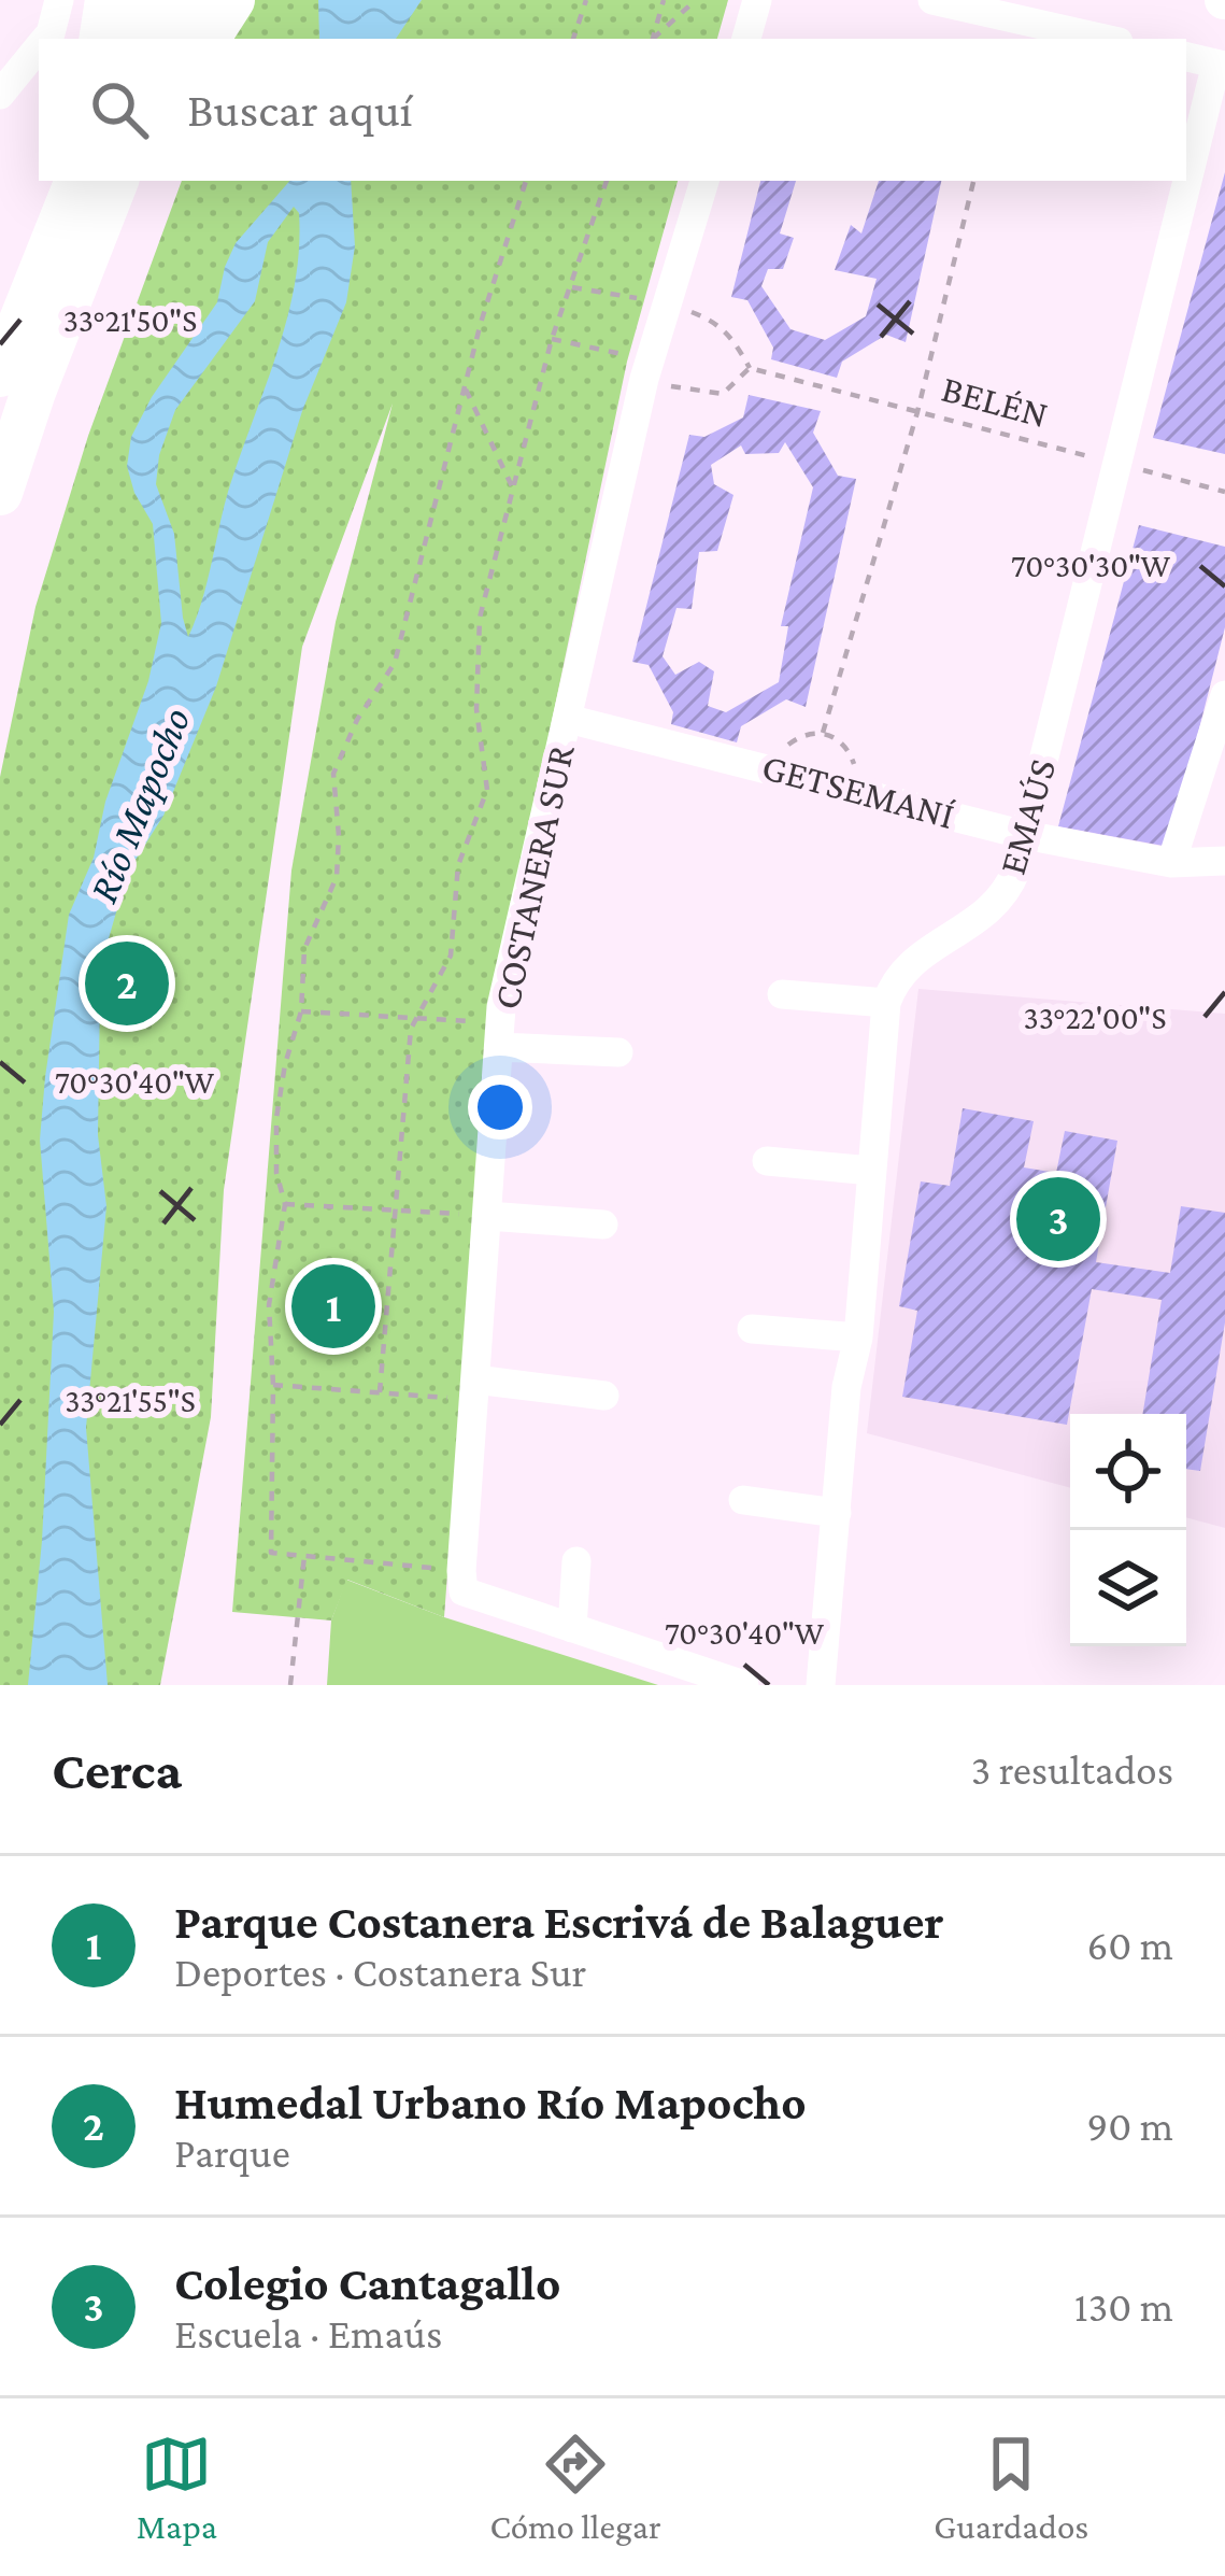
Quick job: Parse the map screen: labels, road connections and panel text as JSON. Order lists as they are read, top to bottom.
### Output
{
  "streets": {
    "street": ["GETSEMANÍ", "EMAÚS", "COSTANERA SUR"],
    "path": ["BELÉN"]
  },
  "crossings": [
    ["BELÉN", "EMAÚS"],
    ["GETSEMANÍ", "EMAÚS"],
    ["GETSEMANÍ", "COSTANERA SUR"]
  ],
  "water": ["Río Mapocho"],
  "page": {
    "search": "Buscar aquí",
    "pins": ["2", "3", "1"],
    "heading": ["Cerca", "3 resultados"],
    "list": [
      {
        "mark": "1",
        "name": "Parque Costanera Escrivá de Balaguer",
        "note": "Deportes · Costanera Sur",
        "value": "60 m"
      },
      {
        "mark": "2",
        "name": "Humedal Urbano Río Mapocho",
        "note": "Parque",
        "value": "90 m"
      },
      {
        "mark": "3",
        "name": "Colegio Cantagallo",
        "note": "Escuela · Emaús",
        "value": "130 m"
      }
    ],
    "nav": ["Mapa", "Cómo llegar", "Guardados"]
  },
  "coordinates": [
    "33°21'50\"S",
    "70°30'30\"W",
    "33°22'00\"S",
    "70°30'40\"W",
    "33°21'55\"S"
  ]
}
